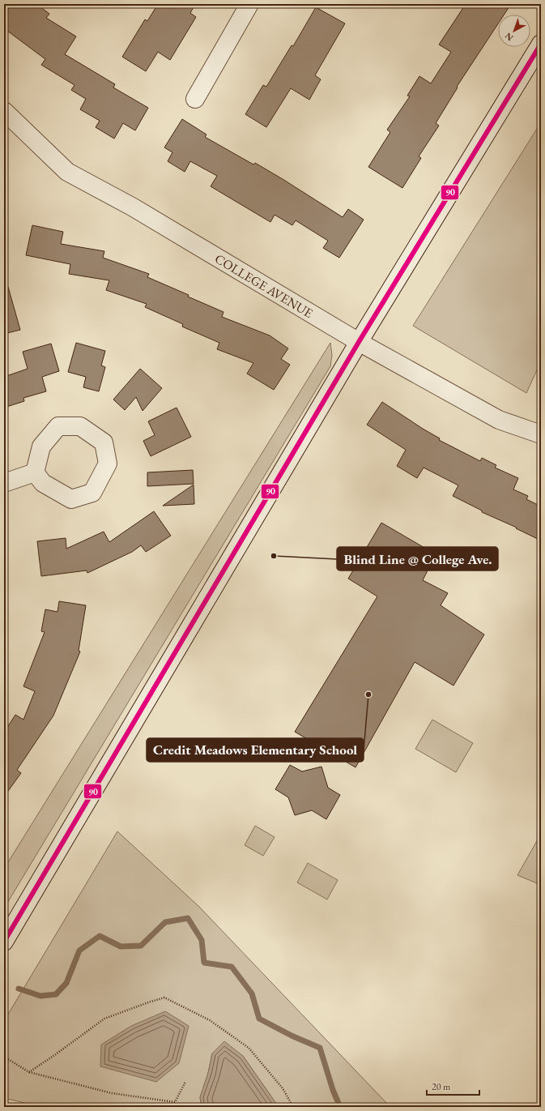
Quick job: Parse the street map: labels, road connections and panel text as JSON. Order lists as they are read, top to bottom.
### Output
{
  "streets": {
    "street": ["COLLEGE AVENUE"]
  },
  "places": ["Blind Line @ College Ave.", "Credit Meadows Elementary School"],
  "lines": ["transit line 90"],
  "scale_bar": "20 m",
  "north": "bottom left"
}
